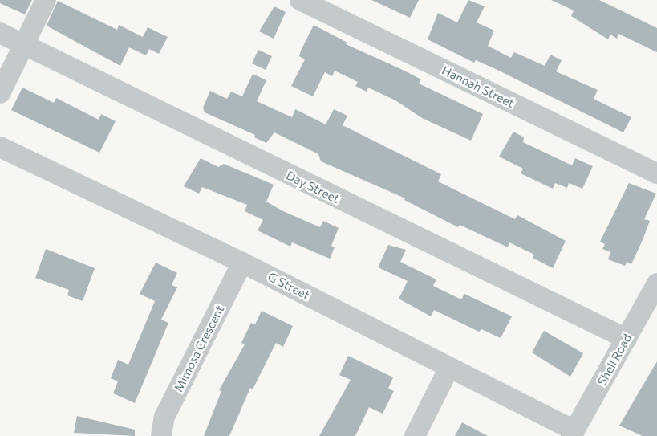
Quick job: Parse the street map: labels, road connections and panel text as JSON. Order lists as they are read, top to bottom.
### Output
{
  "streets": {
    "street": [
      "Hannah Street",
      "Day Street",
      "G Street",
      "Mimosa Crescent",
      "Shell Road"
    ]
  },
  "crossings": [
    ["Day Street", "Shell Road"],
    ["G Street", "Mimosa Crescent"],
    ["G Street", "Shell Road"]
  ]
}
